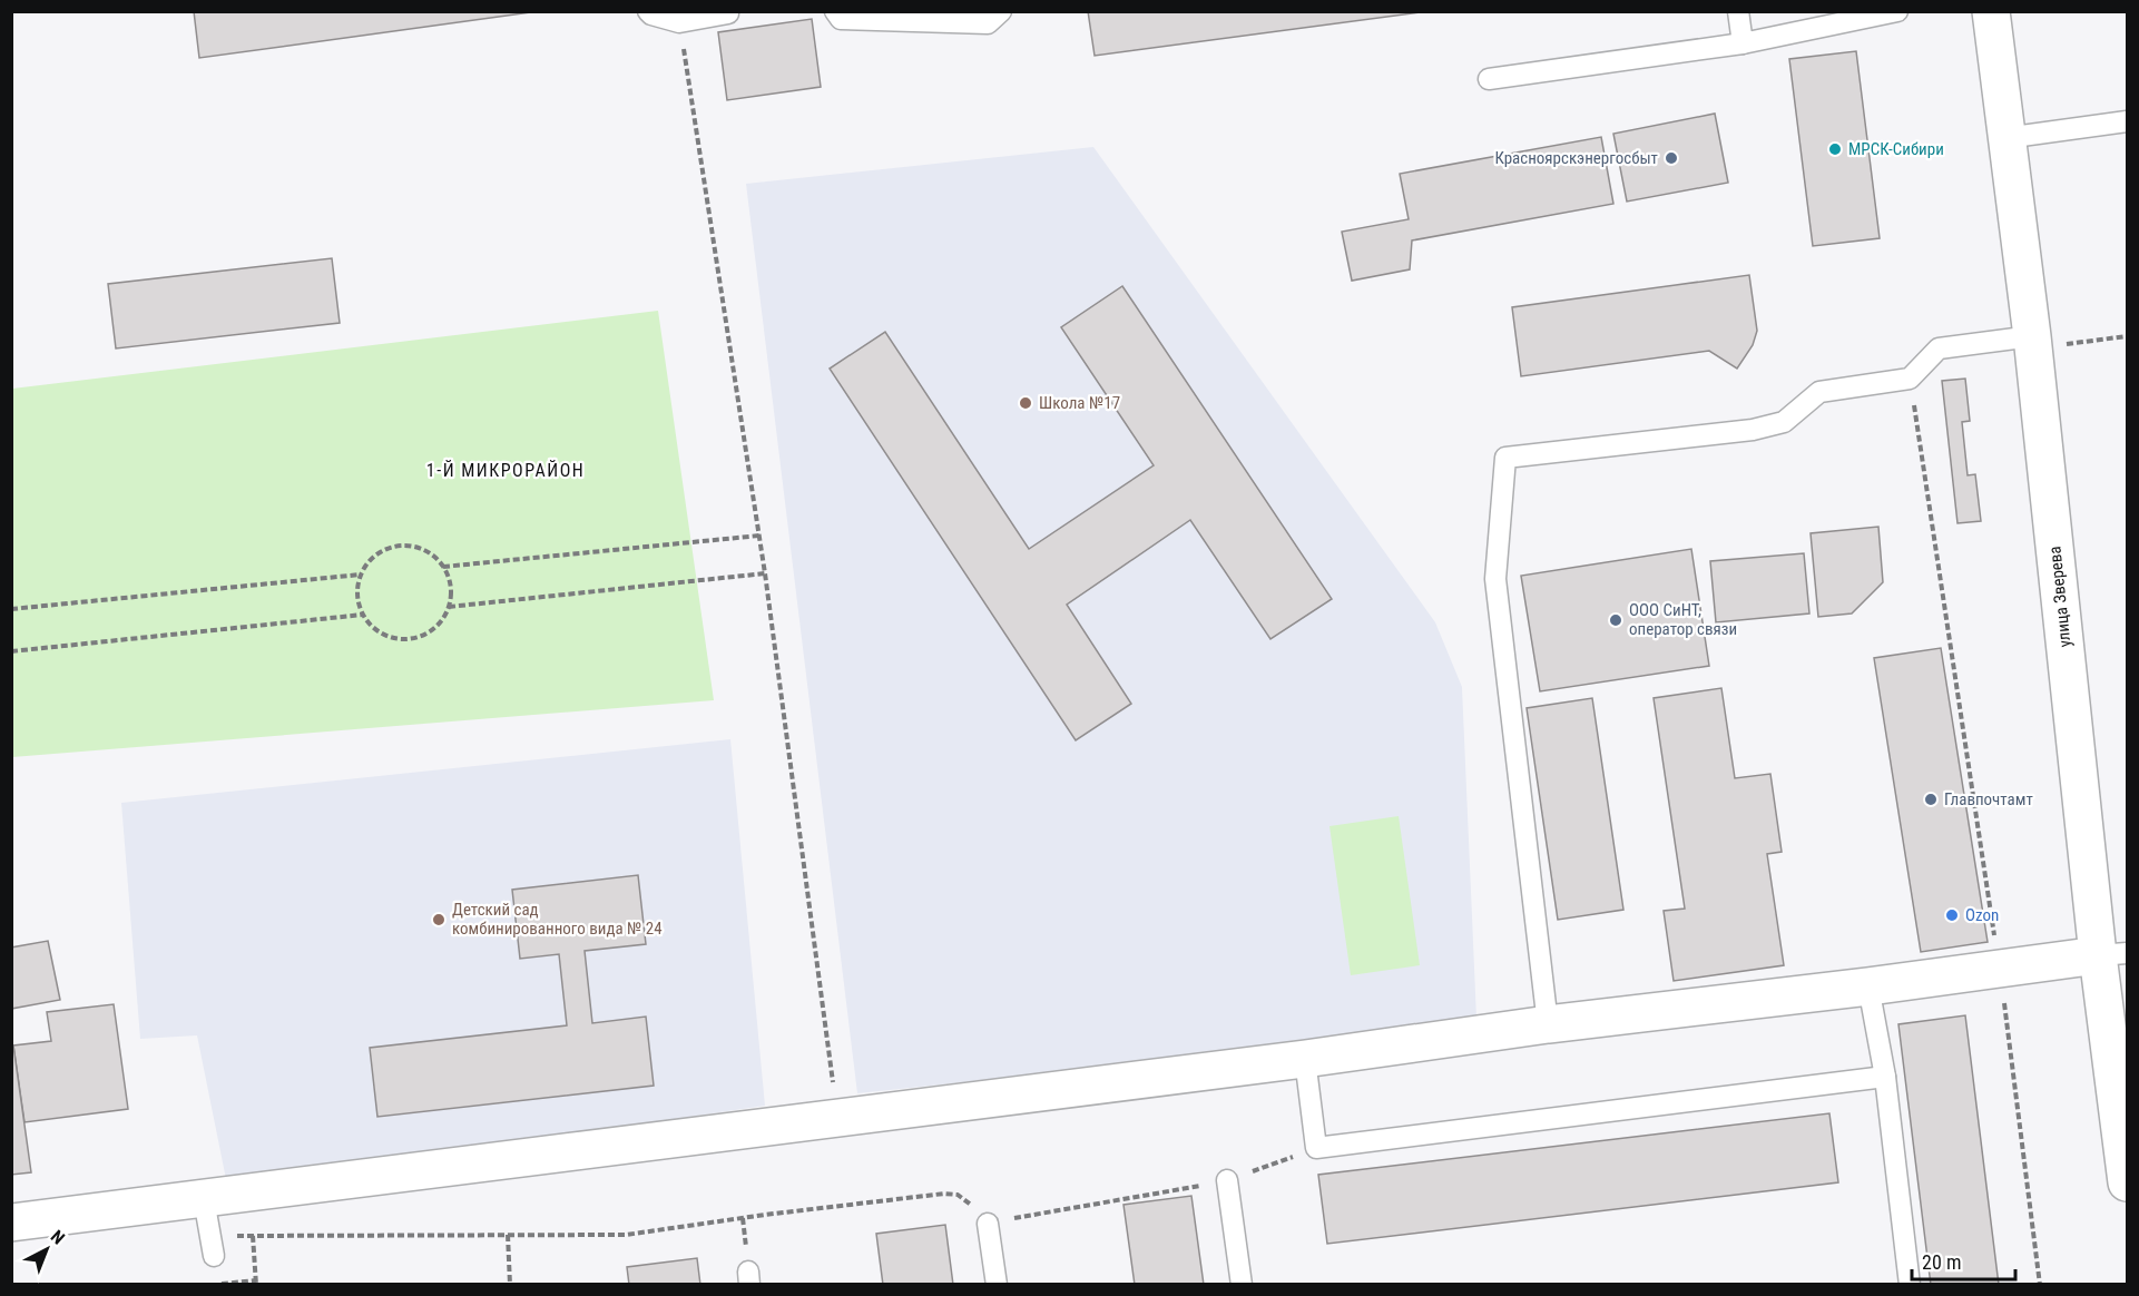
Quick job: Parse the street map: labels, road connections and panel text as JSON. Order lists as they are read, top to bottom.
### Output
{
  "streets": {
    "street": ["улица Зверева"]
  },
  "districts": ["1-Й МИКРОРАЙОН"],
  "places": [
    "МРСК-Сибири",
    "Красноярскэнергосбыт",
    "Школа №17",
    "ООО СиНТ, оператор связи",
    "Главпочтамт",
    "Ozon",
    "Детский сад комбинированного вида № 24"
  ],
  "scale_bar": "20 m",
  "north": "top right"
}
